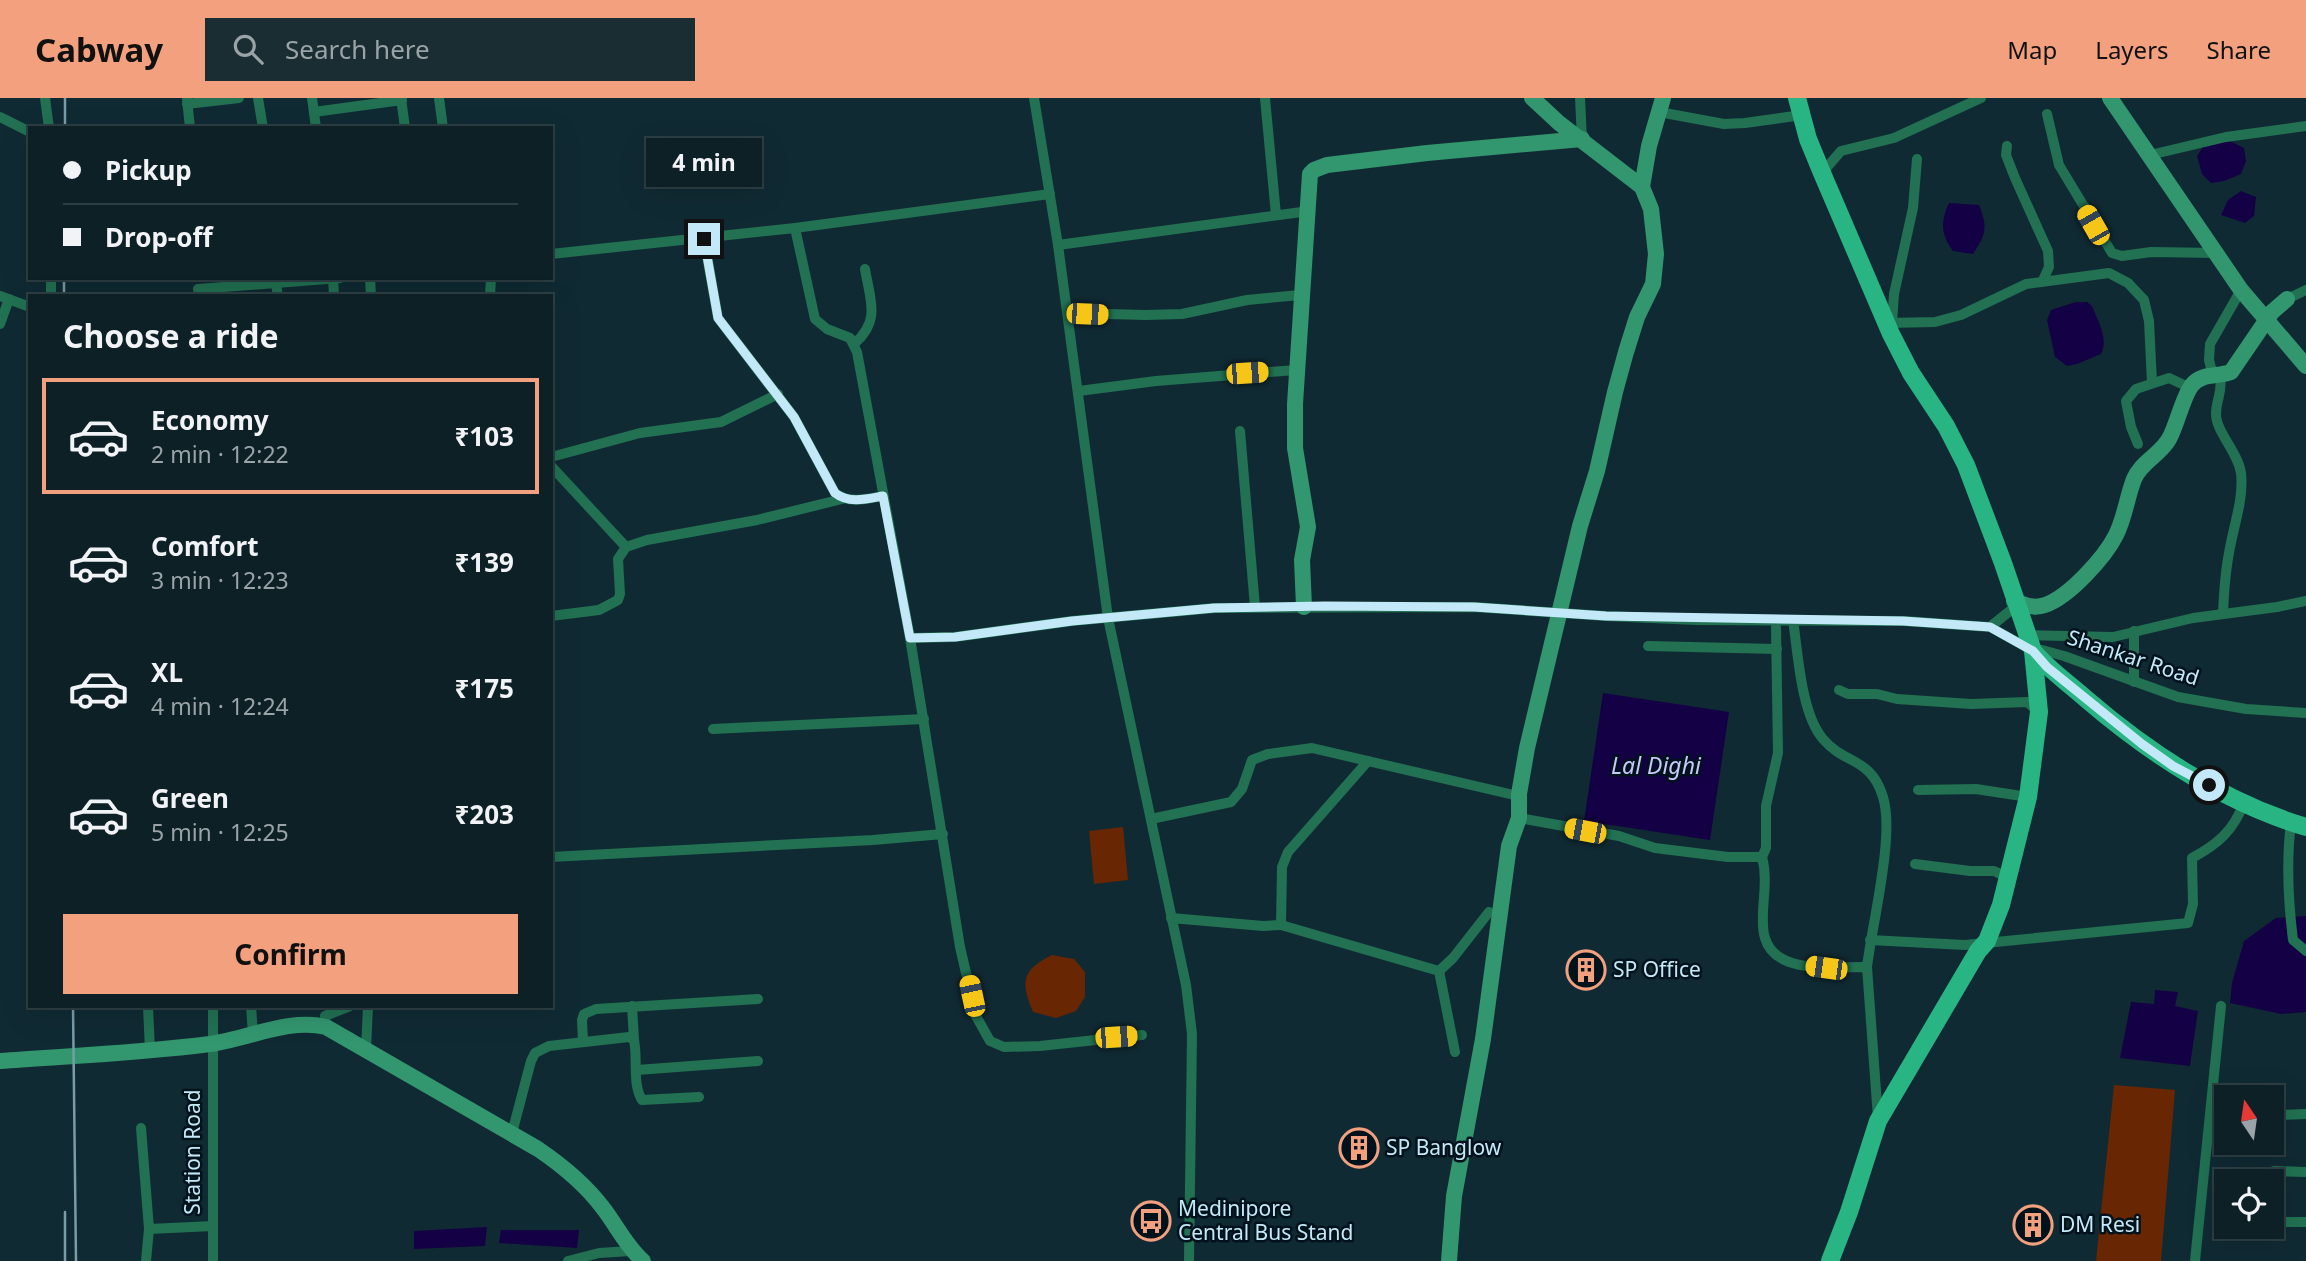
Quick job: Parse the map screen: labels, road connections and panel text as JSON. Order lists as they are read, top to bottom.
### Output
{
  "streets": {
    "street": ["Shankar Road", "Station Road"]
  },
  "water": ["Lal Dighi"],
  "places": {
    "building": ["SP Office", "SP Banglow", "DM Resi"],
    "bus stop": ["Medinipore Central Bus Stand"]
  },
  "north": "top",
  "page": {
    "header": "Cabway",
    "search": "Search here",
    "nav": ["Map", "Layers", "Share"],
    "banner": ["Pickup", "Drop-off"],
    "bubble": "4 min",
    "heading": "Choose a ride",
    "list": [
      {
        "name": "Economy",
        "note": "2 min · 12:22",
        "value": "₹103"
      },
      {
        "name": "Comfort",
        "note": "3 min · 12:23",
        "value": "₹139"
      },
      {
        "name": "XL",
        "note": "4 min · 12:24",
        "value": "₹175"
      },
      {
        "name": "Green",
        "note": "5 min · 12:25",
        "value": "₹203"
      }
    ],
    "buttons": "Confirm"
  }
}
